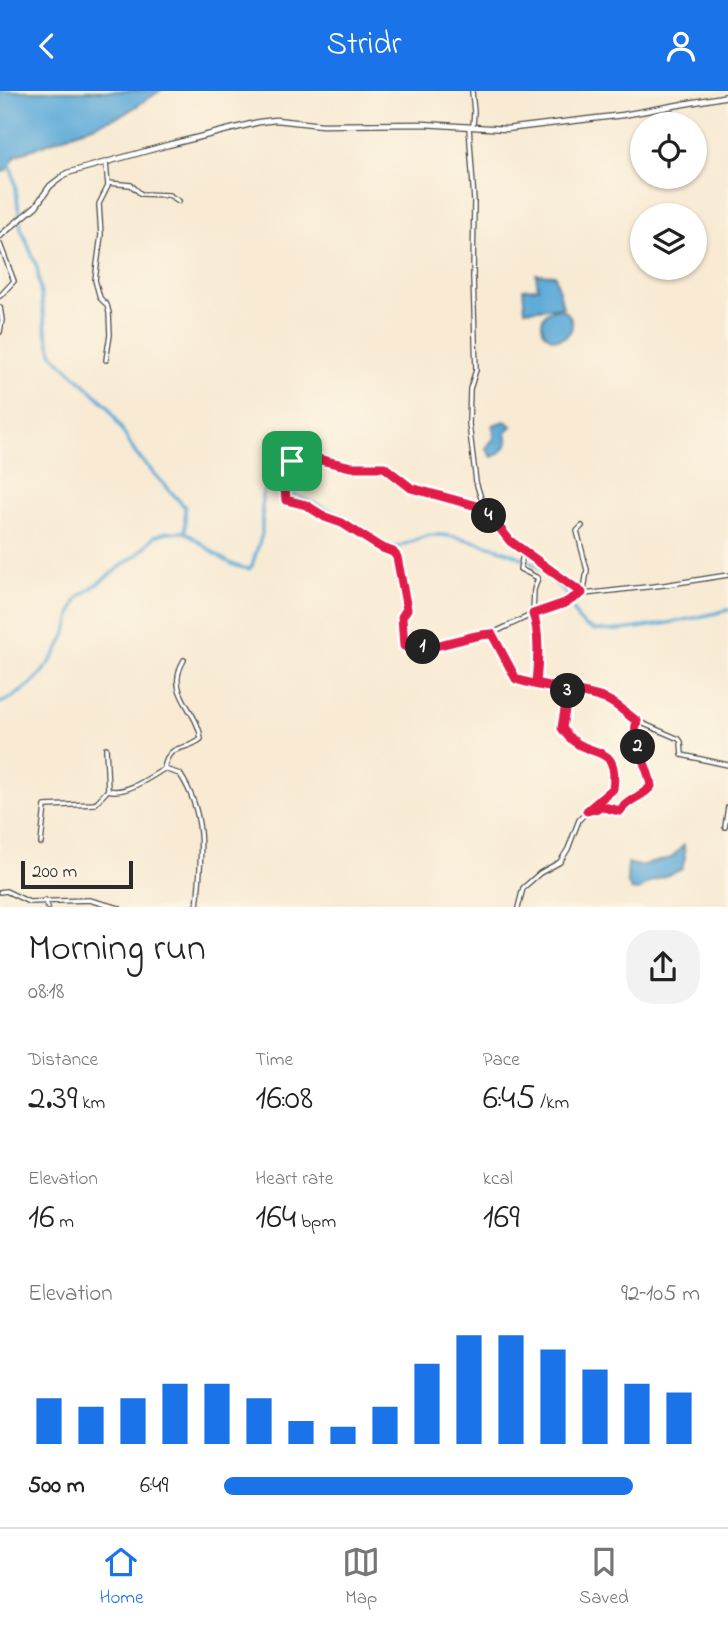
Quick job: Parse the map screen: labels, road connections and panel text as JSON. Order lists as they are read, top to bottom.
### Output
{
  "scale_bar": "200 m",
  "page": {
    "header": "Stridr",
    "pins": [
      "4",
      "1",
      "3",
      "2"
    ],
    "scale": "200 m",
    "heading": ["Morning run", "08:18"],
    "stats": [
      ["Distance", "2.39 km"],
      ["Time", "16:08"],
      ["Pace", "6:45 /km"],
      ["Elevation", "16 m"],
      ["Heart rate", "164 bpm"],
      ["kcal", "169"]
    ],
    "chart": ["Elevation", "92–105 m"],
    "list": [
      {
        "name": "500 m",
        "note": "6:49"
      }
    ],
    "tabs": ["Home", "Map", "Saved"]
  }
}
